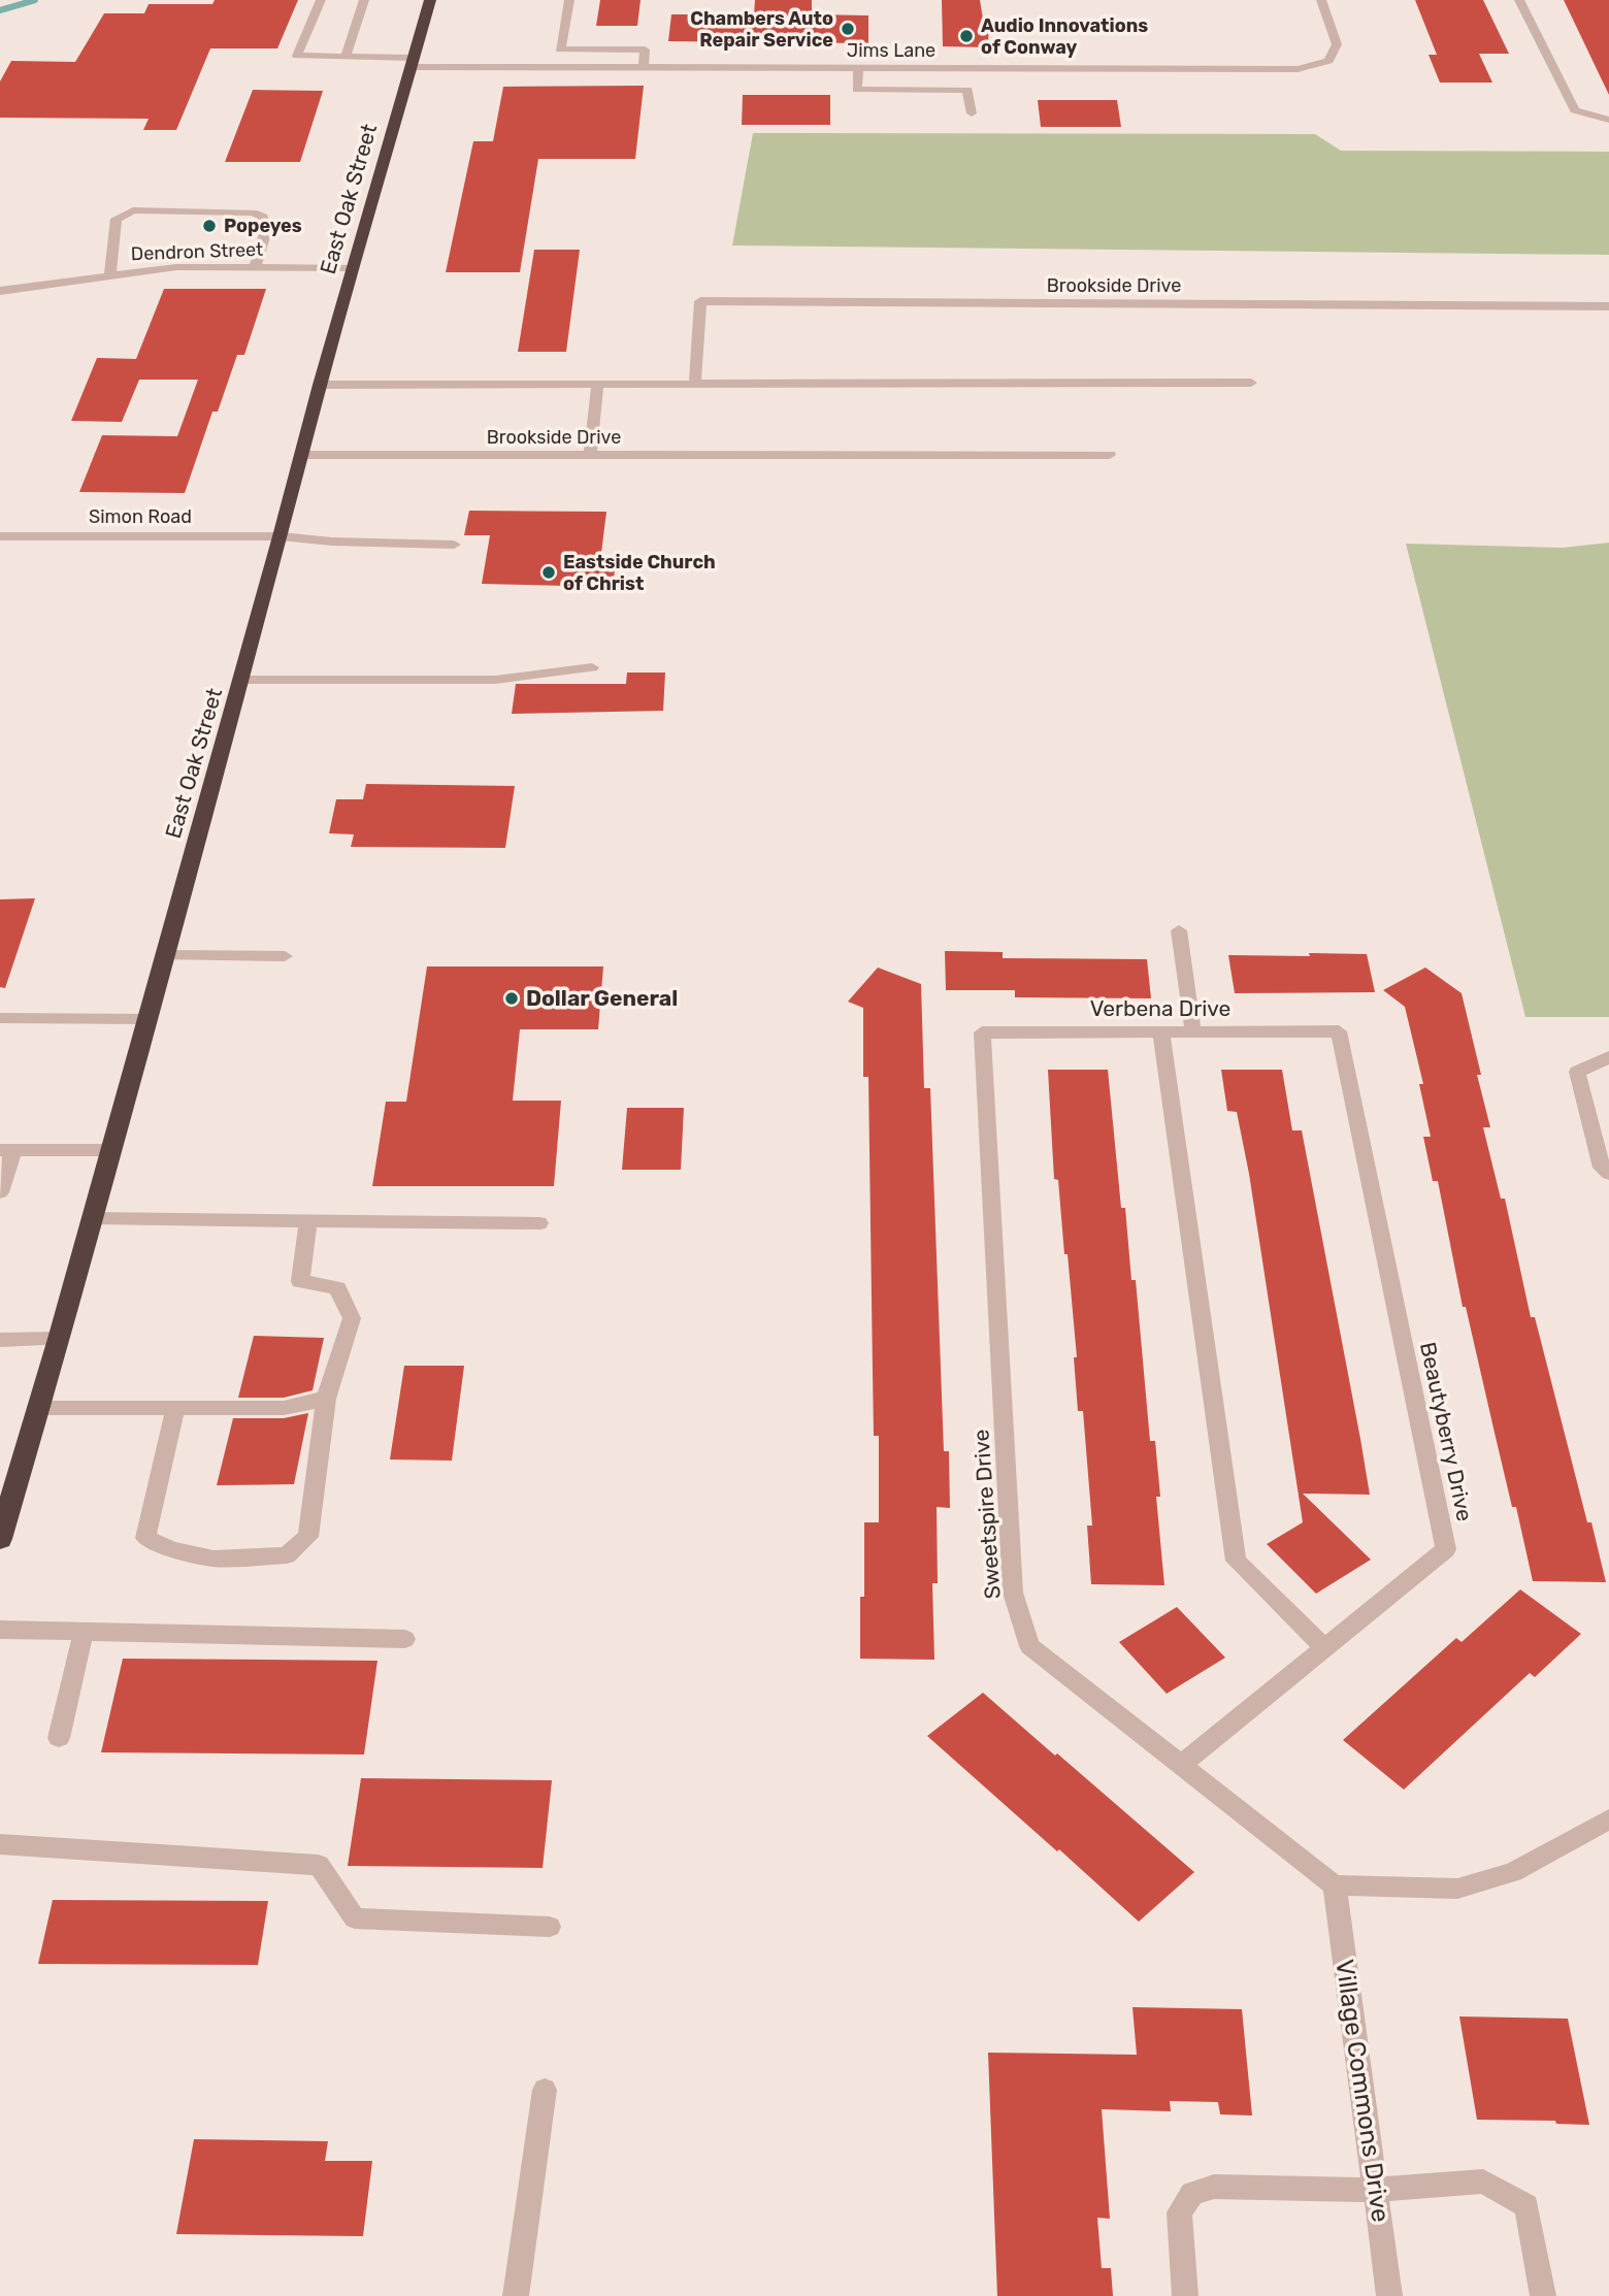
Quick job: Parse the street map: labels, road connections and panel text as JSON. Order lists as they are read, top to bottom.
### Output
{
  "streets": {
    "highway": ["East Oak Street"],
    "street": [
      "Jims Lane",
      "Dendron Street",
      "Brookside Drive",
      "Simon Road",
      "Verbena Drive",
      "Beautyberry Drive",
      "Sweetspire Drive",
      "Village Commons Drive"
    ]
  },
  "crossings": [
    ["Jims Lane", "East Oak Street"],
    ["East Oak Street", "Dendron Street"],
    ["East Oak Street", "Brookside Drive"],
    ["East Oak Street", "Simon Road"],
    ["Verbena Drive", "Beautyberry Drive"],
    ["Verbena Drive", "Sweetspire Drive"],
    ["Beautyberry Drive", "Sweetspire Drive"],
    ["Sweetspire Drive", "Village Commons Drive"]
  ],
  "places": [
    "Chambers Auto Repair Service",
    "Audio Innovations of Conway",
    "Popeyes",
    "Eastside Church of Christ",
    "Dollar General"
  ]
}
